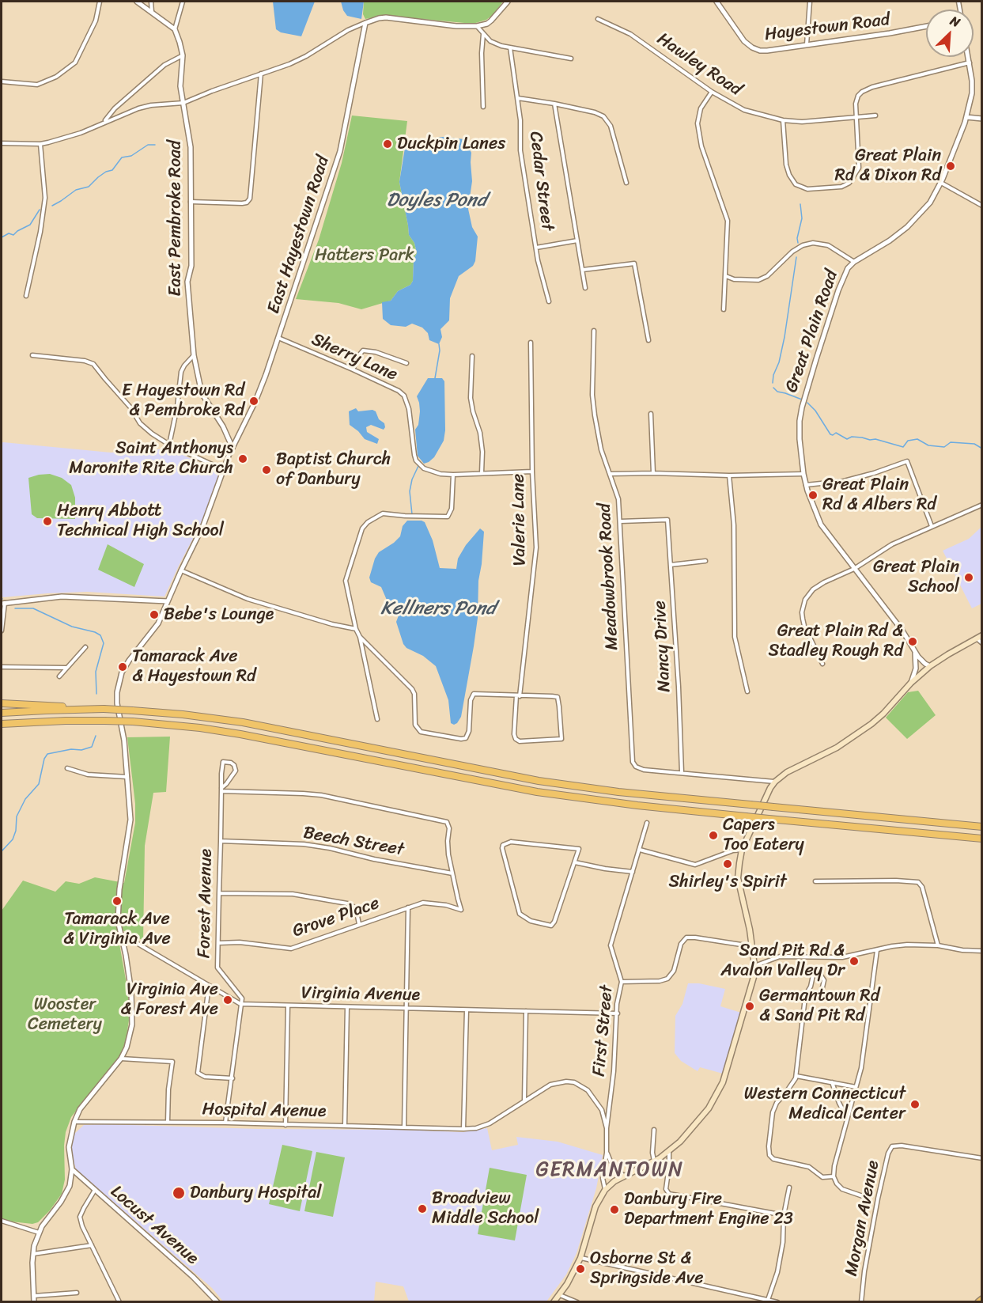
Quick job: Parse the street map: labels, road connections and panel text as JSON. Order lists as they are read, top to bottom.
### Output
{
  "streets": {
    "street": [
      "Hayestown Road",
      "Hawley Road",
      "Cedar Street",
      "East Pembroke Road",
      "East Hayestown Road",
      "Great Plain Road",
      "Sherry Lane",
      "Valerie Lane",
      "Meadowbrook Road",
      "Nancy Drive",
      "Beech Street",
      "Forest Avenue",
      "Grove Place",
      "Virginia Avenue",
      "First Street",
      "Hospital Avenue",
      "Morgan Avenue",
      "Locust Avenue"
    ]
  },
  "crossings": [
    ["East Pembroke Road", "East Hayestown Road"],
    ["East Hayestown Road", "Sherry Lane"],
    ["East Hayestown Road", "Virginia Avenue"],
    ["East Hayestown Road", "Hospital Avenue"],
    ["Sherry Lane", "Valerie Lane"],
    ["Meadowbrook Road", "Nancy Drive"],
    ["Beech Street", "Forest Avenue"],
    ["Beech Street", "Grove Place"],
    ["Forest Avenue", "Grove Place"],
    ["Forest Avenue", "Virginia Avenue"],
    ["Forest Avenue", "Hospital Avenue"],
    ["Virginia Avenue", "First Street"],
    ["First Street", "Hospital Avenue"]
  ],
  "districts": ["GERMANTOWN"],
  "water": ["Doyles Pond", "Kellners Pond"],
  "parks": ["Hatters Park", "Wooster Cemetery"],
  "places": [
    "Duckpin Lanes",
    "Great Plain Rd & Dixon Rd",
    "E Hayestown Rd & Pembroke Rd",
    "Saint Anthonys Maronite Rite Church",
    "Baptist Church of Danbury",
    "Great Plain Rd & Albers Rd",
    "Henry Abbott Technical High School",
    "Great Plain School",
    "Bebe's Lounge",
    "Great Plain Rd & Stadley Rough Rd",
    "Tamarack Ave & Hayestown Rd",
    "Capers Too Eatery",
    "Shirley's Spirit",
    "Tamarack Ave & Virginia Ave",
    "Sand Pit Rd & Avalon Valley Dr",
    "Virginia Ave & Forest Ave",
    "Germantown Rd & Sand Pit Rd",
    "Western Connecticut Medical Center",
    "Danbury Hospital",
    "Broadview Middle School",
    "Danbury Fire Department Engine 23",
    "Osborne St & Springside Ave"
  ],
  "north": "top right"
}
